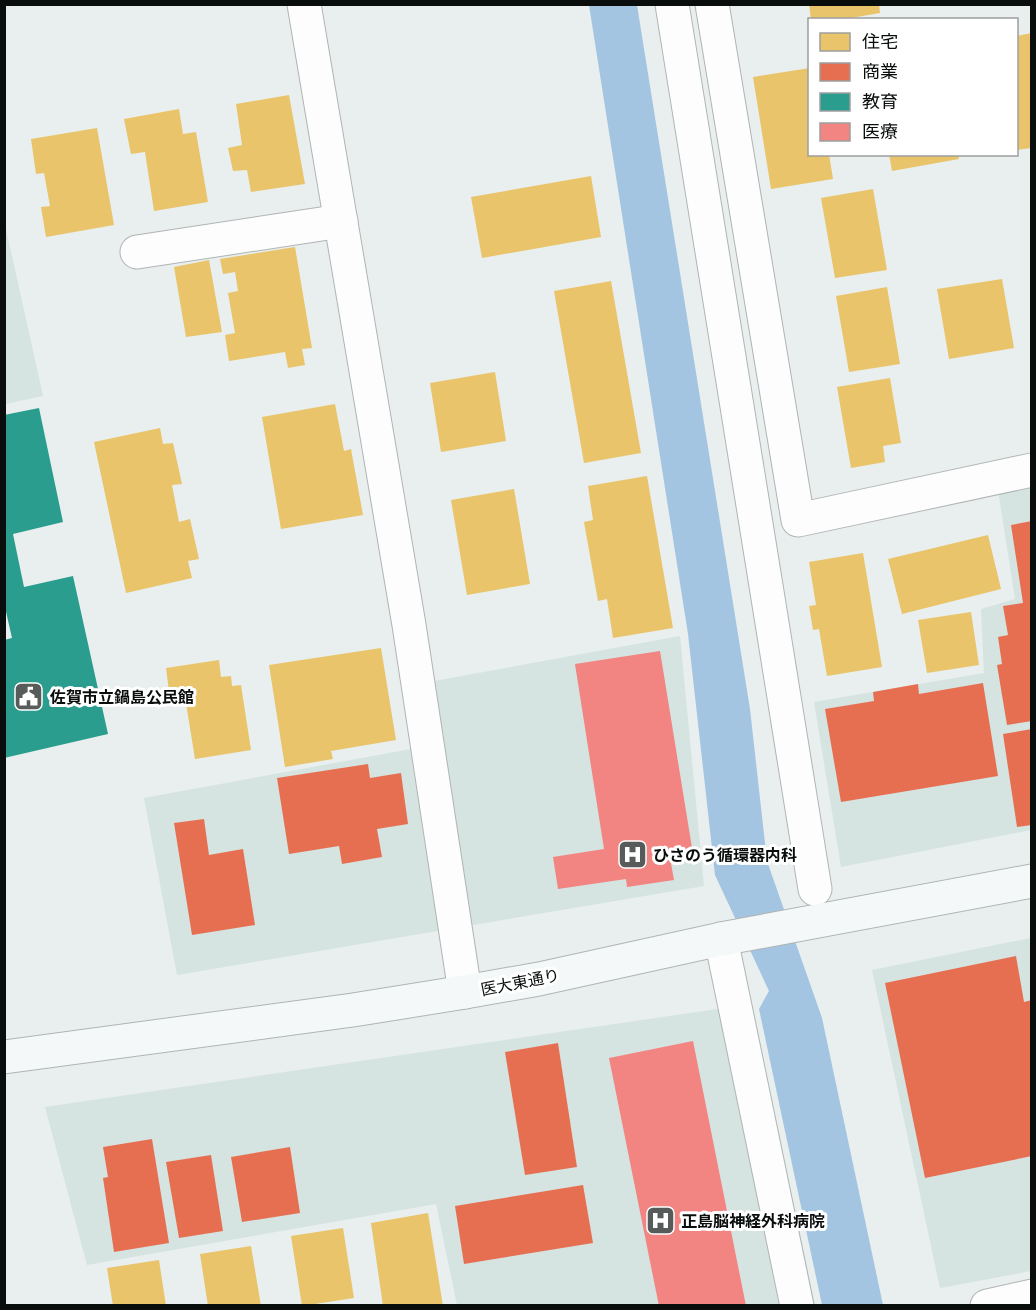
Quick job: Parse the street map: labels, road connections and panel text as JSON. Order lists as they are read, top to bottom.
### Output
{
  "streets": {
    "street": ["医大東通り"]
  },
  "places": {
    "public building": ["佐賀市立鍋島公民館"],
    "hospital": ["ひさのう循環器内科", "正島脳神経外科病院"]
  },
  "legend": [
    "住宅",
    "商業",
    "教育",
    "医療"
  ]
}
